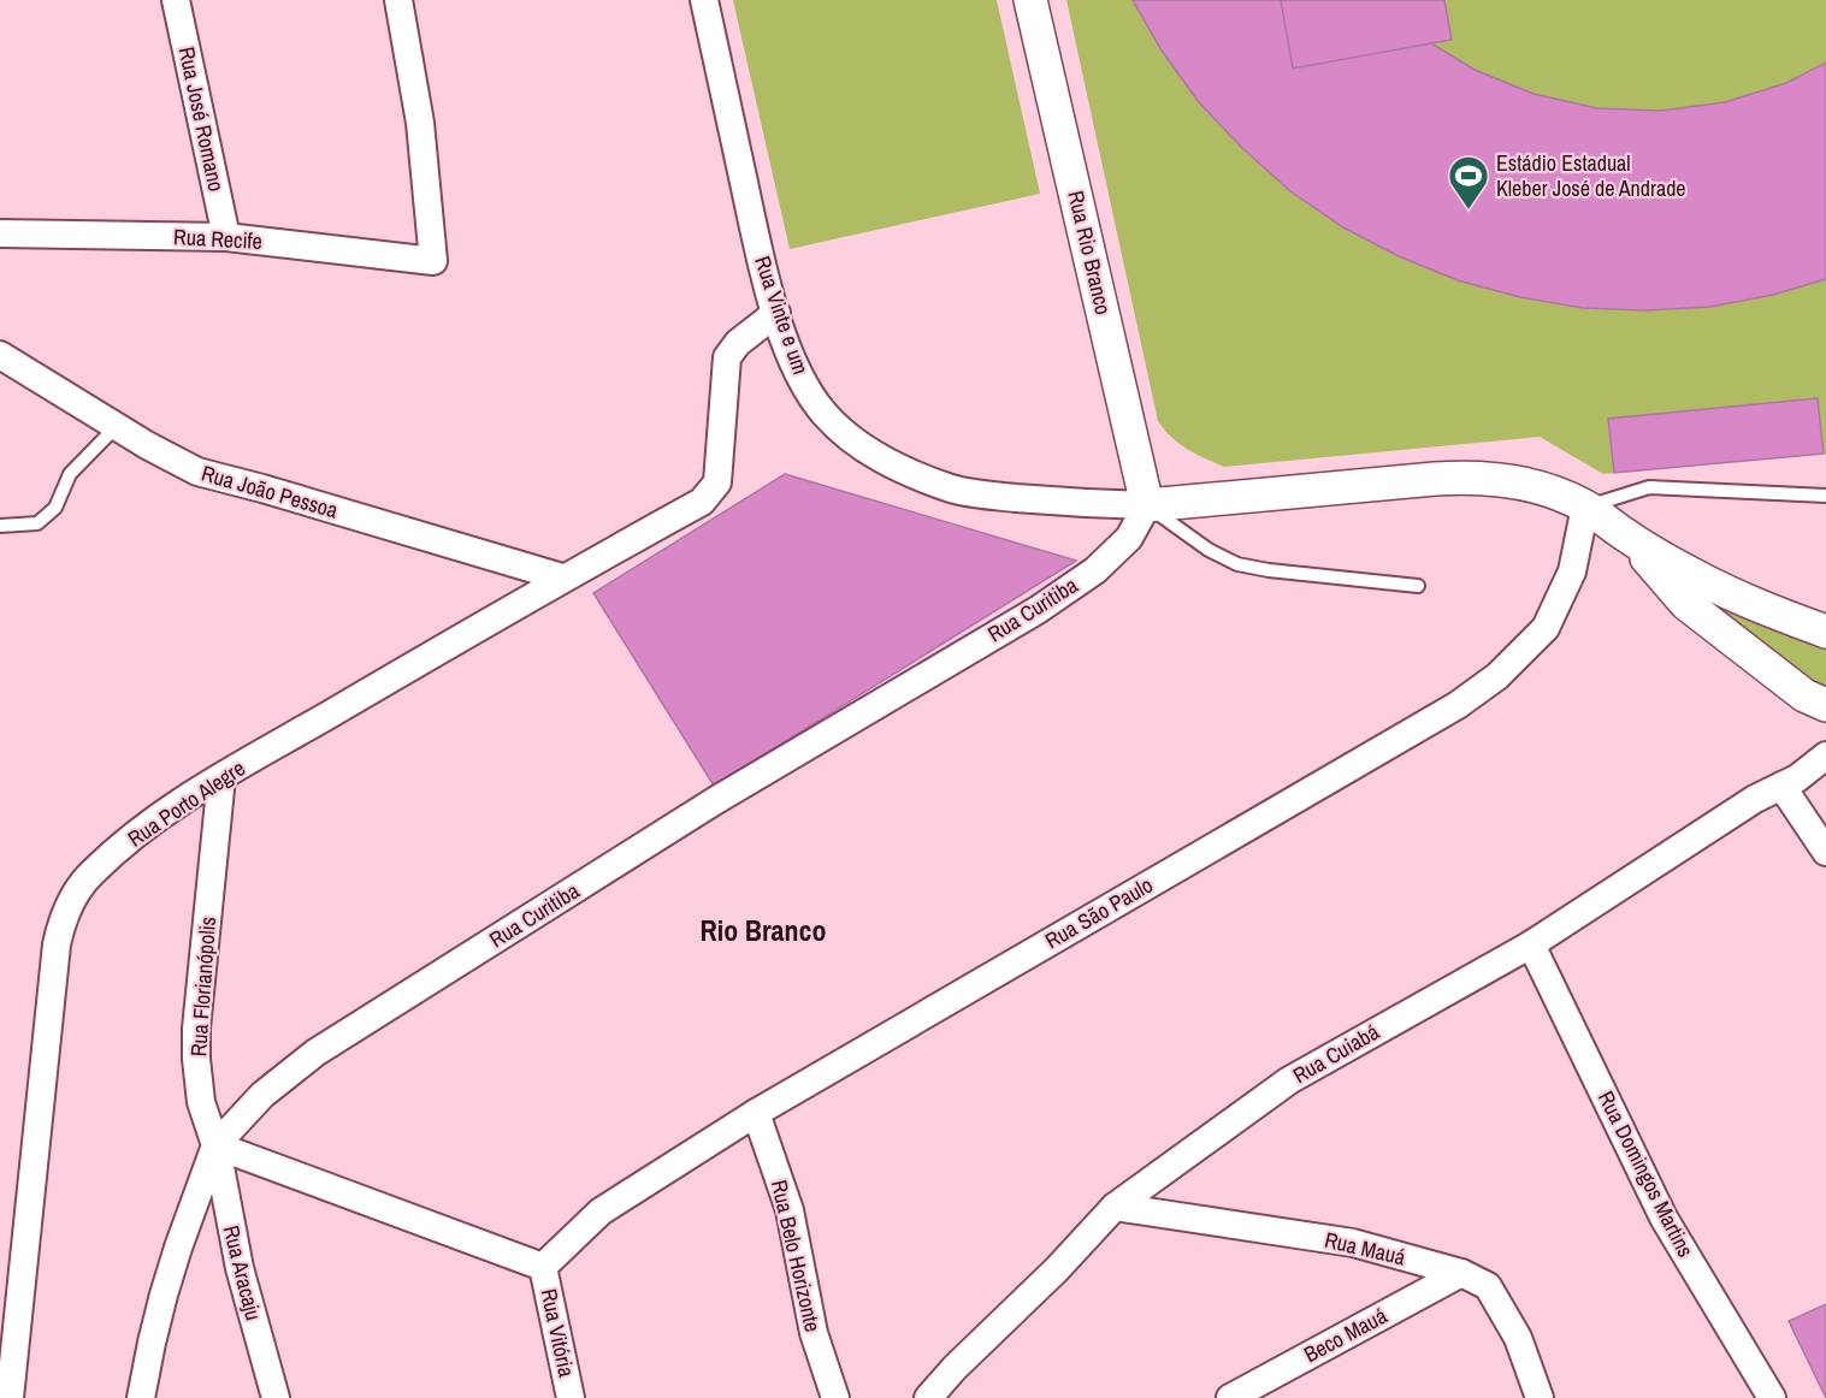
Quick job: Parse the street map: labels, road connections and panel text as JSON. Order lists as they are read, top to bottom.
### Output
{
  "streets": {
    "street": [
      "Rua José Romano",
      "Rua Recife",
      "Rua Rio Branco",
      "Rua Vinte e um",
      "Rua João Pessoa",
      "Rua Curitiba",
      "Rua Porto Alegre",
      "Rua São Paulo",
      "Rua Florianópolis",
      "Rua Cuiabá",
      "Rua Domingos Martins",
      "Rua Mauá",
      "Rua Belo Horizonte",
      "Rua Aracaju",
      "Rua Vitória",
      "Beco Mauá"
    ]
  },
  "crossings": [
    ["Rua José Romano", "Rua Recife"],
    ["Rua Rio Branco", "Rua Vinte e um"],
    ["Rua Rio Branco", "Rua Curitiba"],
    ["Rua Vinte e um", "Rua Curitiba"],
    ["Rua Vinte e um", "Rua Porto Alegre"],
    ["Rua João Pessoa", "Rua Porto Alegre"],
    ["Rua Curitiba", "Rua Florianópolis"],
    ["Rua Curitiba", "Rua Aracaju"],
    ["Rua Porto Alegre", "Rua Florianópolis"],
    ["Rua São Paulo", "Rua Belo Horizonte"],
    ["Rua São Paulo", "Rua Vitória"],
    ["Rua Florianópolis", "Rua Aracaju"],
    ["Rua Cuiabá", "Rua Domingos Martins"],
    ["Rua Cuiabá", "Rua Mauá"],
    ["Rua Mauá", "Beco Mauá"]
  ],
  "districts": ["Rio Branco"],
  "places": {
    "sports": ["Estádio Estadual Kleber José de Andrade"]
  }
}
